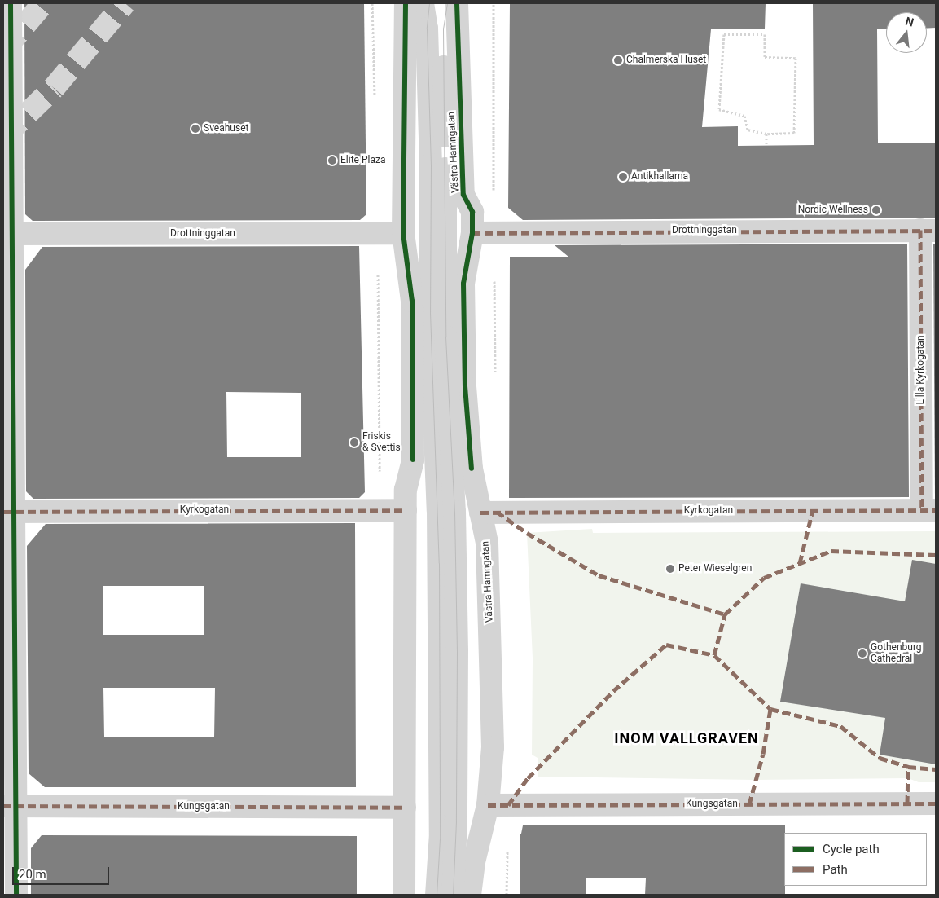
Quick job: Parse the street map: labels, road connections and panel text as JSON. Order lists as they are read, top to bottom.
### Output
{
  "streets": {
    "street": [
      "Västra Hamngatan",
      "Drottninggatan",
      "Lilla Kyrkogatan",
      "Kyrkogatan",
      "Kungsgatan"
    ]
  },
  "crossings": [
    ["Västra Hamngatan", "Drottninggatan"],
    ["Västra Hamngatan", "Kyrkogatan"],
    ["Västra Hamngatan", "Kungsgatan"],
    ["Drottninggatan", "Lilla Kyrkogatan"],
    ["Lilla Kyrkogatan", "Kyrkogatan"]
  ],
  "districts": ["INOM VALLGRAVEN"],
  "places": [
    "Chalmerska Huset",
    "Sveahuset",
    "Elite Plaza",
    "Antikhallarna",
    "Nordic Wellness",
    "Friskis & Svettis",
    "Peter Wieselgren",
    "Gothenburg Cathedral"
  ],
  "legend": ["Cycle path", "Path"],
  "scale_bar": "20 m",
  "north": "top"
}
